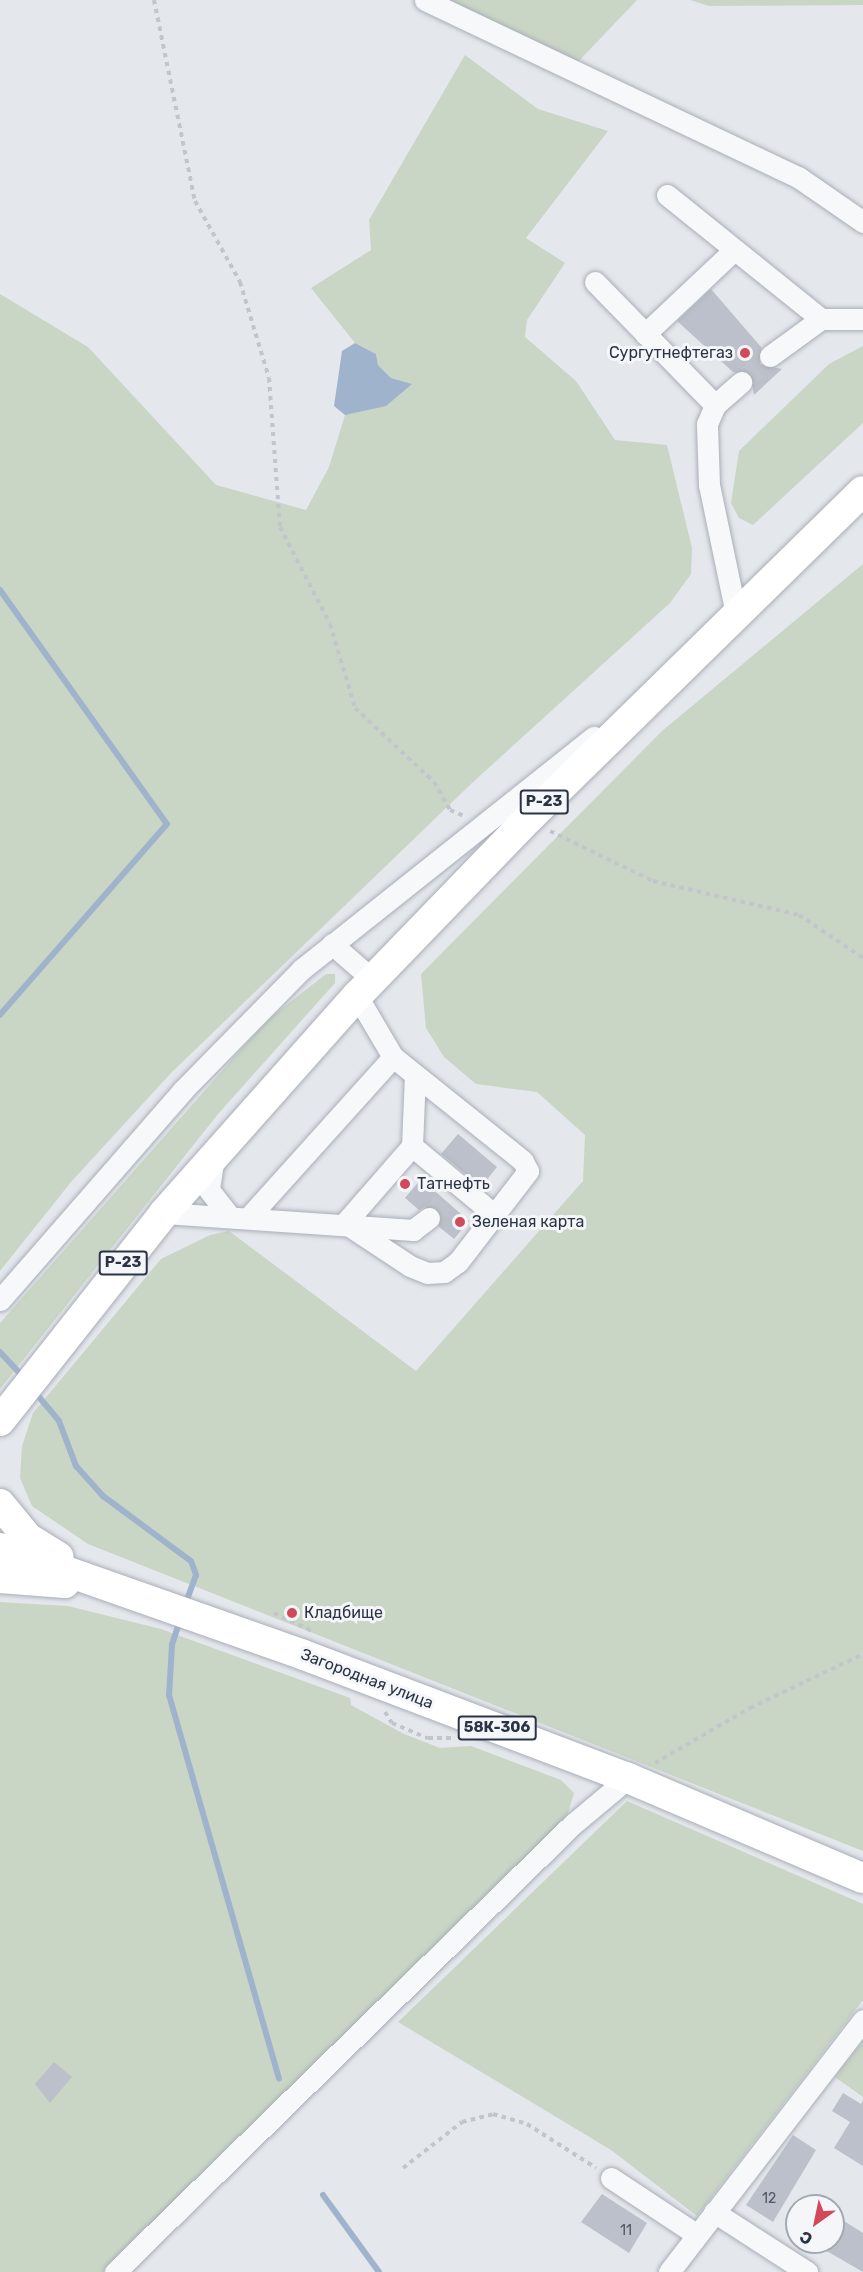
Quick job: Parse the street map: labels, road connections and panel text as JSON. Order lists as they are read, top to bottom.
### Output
{
  "streets": {
    "highway": ["Р-23", "Загородная улица", "58К-306"]
  },
  "places": [
    "Сургутнефтегаз",
    "Татнефть",
    "Зеленая карта",
    "Кладбище"
  ],
  "house_numbers": ["12", "11"],
  "north": "bottom left"
}
